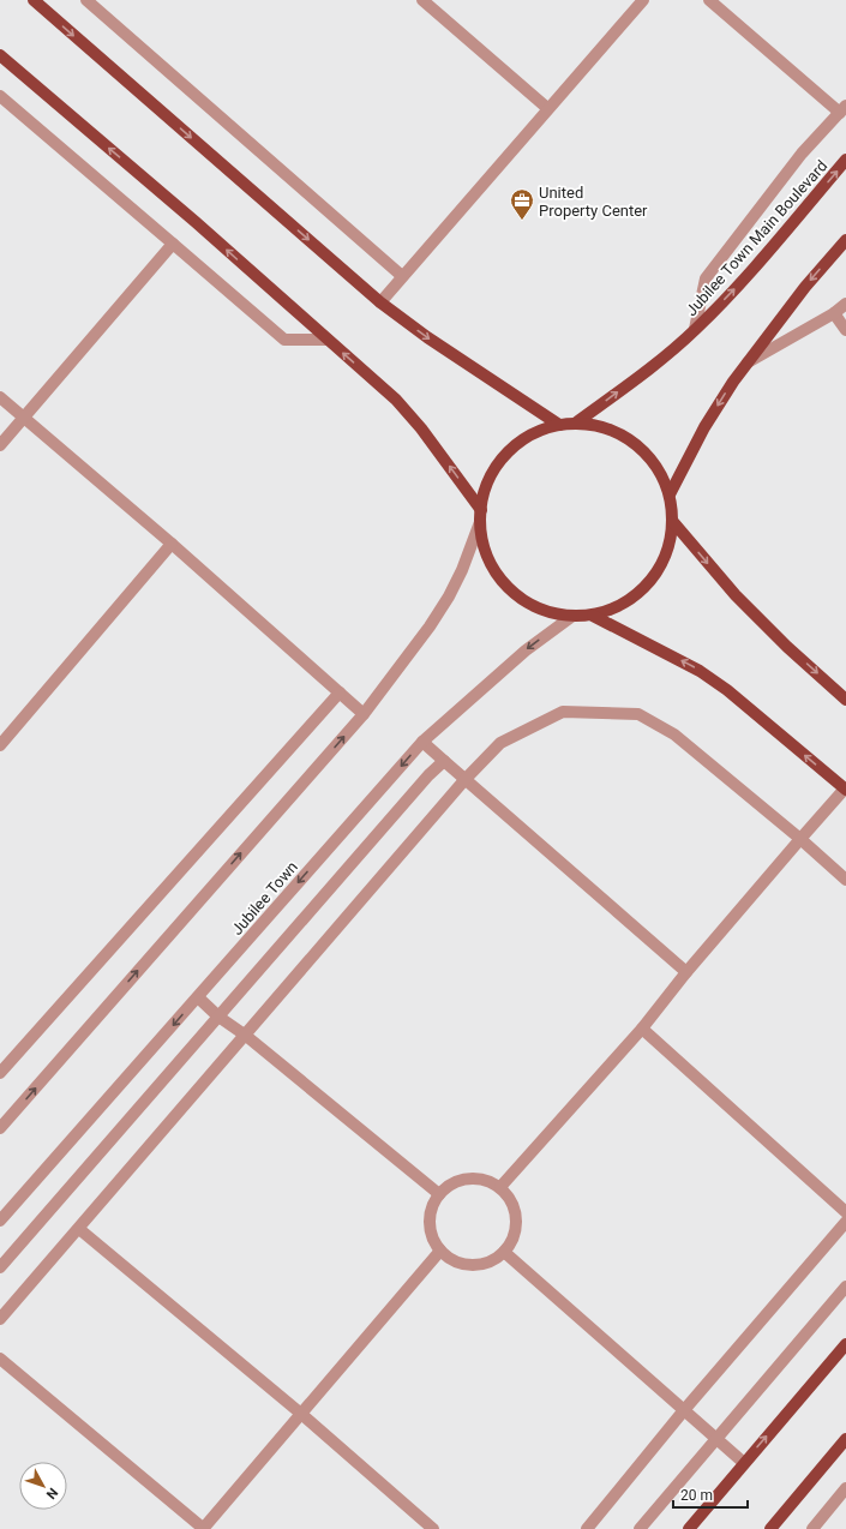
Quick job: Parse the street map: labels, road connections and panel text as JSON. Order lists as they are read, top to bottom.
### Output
{
  "streets": {
    "main road": ["Jubilee Town Main Boulevard"],
    "street": ["Jubilee Town"]
  },
  "places": {
    "office": ["United Property Center"]
  },
  "scale_bar": "20 m",
  "north": "bottom right"
}
